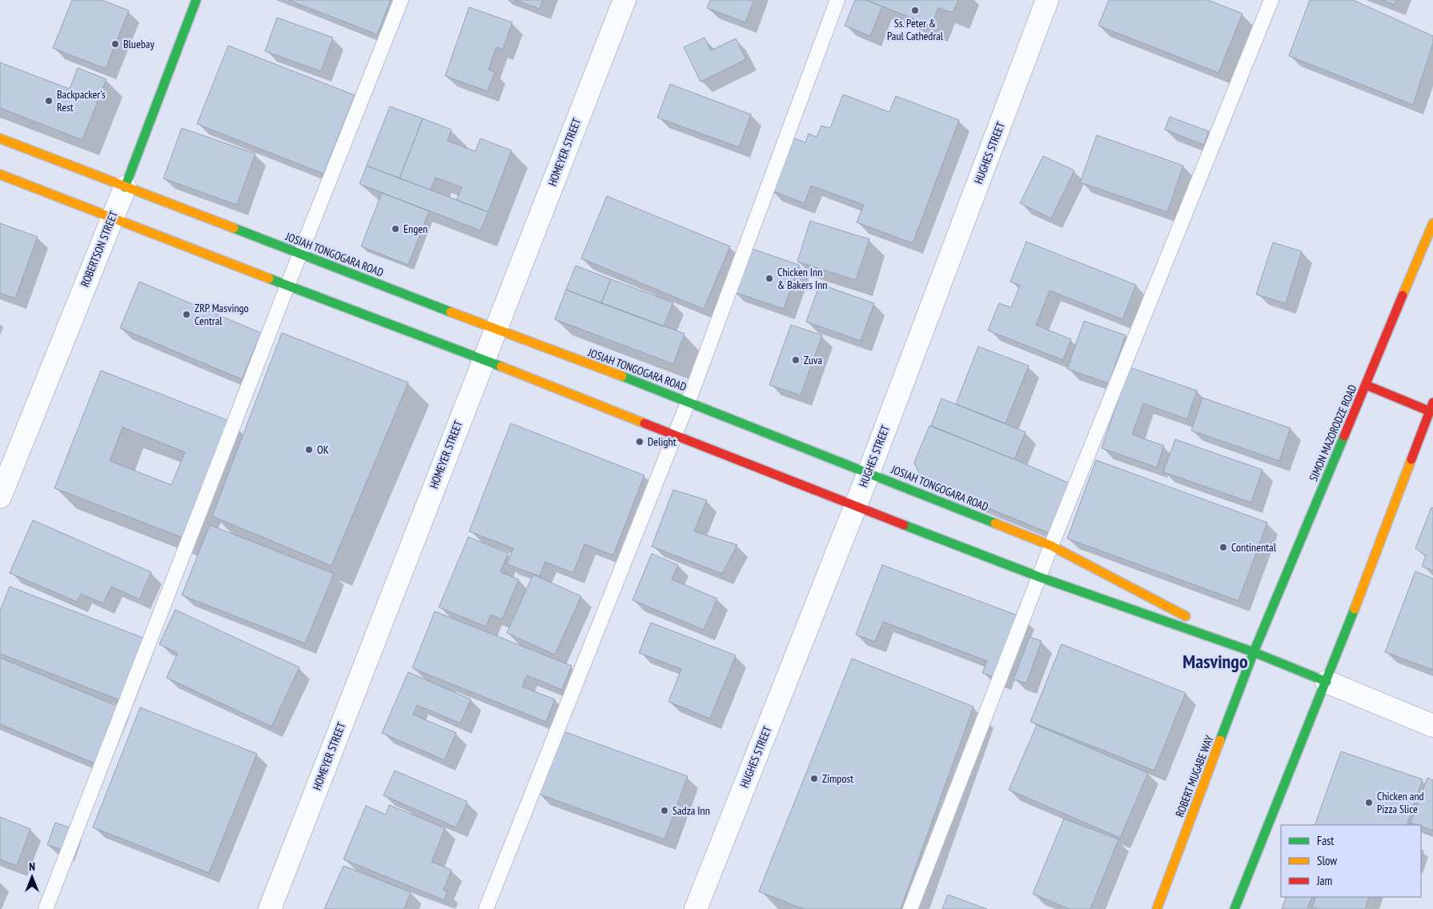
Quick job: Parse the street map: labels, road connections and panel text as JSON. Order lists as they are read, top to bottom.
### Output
{
  "streets": {
    "main road": [
      "ROBERTSON STREET",
      "JOSIAH TONGOGARA ROAD",
      "SIMON MAZORODZE ROAD",
      "ROBERT MUGABE WAY"
    ],
    "street": ["HOMEYER STREET", "HUGHES STREET"]
  },
  "crossings": [
    ["HOMEYER STREET", "JOSIAH TONGOGARA ROAD"],
    ["HUGHES STREET", "JOSIAH TONGOGARA ROAD"],
    ["ROBERTSON STREET", "JOSIAH TONGOGARA ROAD"],
    ["JOSIAH TONGOGARA ROAD", "SIMON MAZORODZE ROAD"],
    ["JOSIAH TONGOGARA ROAD", "ROBERT MUGABE WAY"],
    ["SIMON MAZORODZE ROAD", "ROBERT MUGABE WAY"]
  ],
  "districts": ["Masvingo"],
  "places": [
    "Ss. Peter & Paul Cathedral",
    "Bluebay",
    "Backpacker's Rest",
    "Engen",
    "Chicken Inn & Bakers Inn",
    "ZRP Masvingo Central",
    "Zuva",
    "Delight",
    "OK",
    "Continental",
    "Zimpost",
    "Chicken and Pizza Slice",
    "Sadza Inn"
  ],
  "legend": ["Fast", "Slow", "Jam"],
  "north": "top"
}
